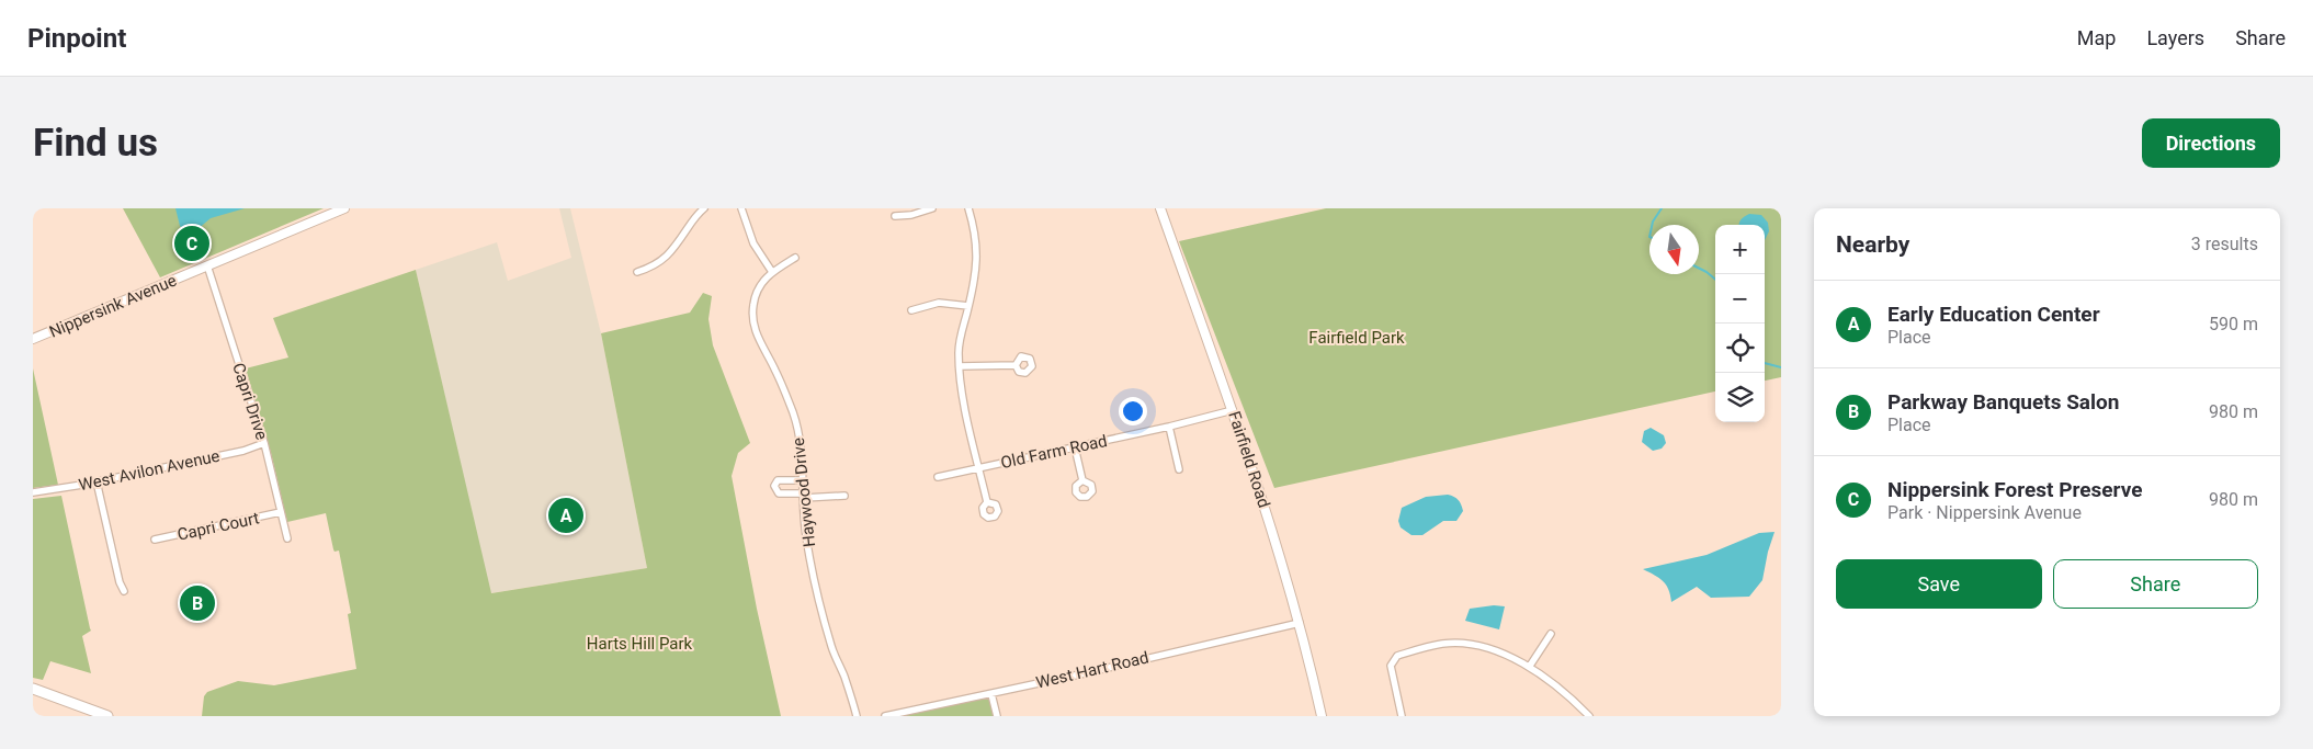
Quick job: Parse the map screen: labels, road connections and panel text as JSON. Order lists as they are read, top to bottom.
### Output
{
  "streets": {
    "street": [
      "Nippersink Avenue",
      "Capri Drive",
      "Old Farm Road",
      "Fairfield Road",
      "West Avilon Avenue",
      "Haywood Drive",
      "Capri Court",
      "West Hart Road"
    ]
  },
  "crossings": [
    ["Nippersink Avenue", "Capri Drive"],
    ["Capri Drive", "West Avilon Avenue"],
    ["Capri Drive", "Capri Court"],
    ["Old Farm Road", "Fairfield Road"],
    ["Fairfield Road", "West Hart Road"]
  ],
  "parks": ["Fairfield Park", "Harts Hill Park"],
  "north": "bottom",
  "page": {
    "header": "Pinpoint",
    "nav": ["Map", "Layers", "Share"],
    "buttons": [
      "Directions",
      ["Save", "Share"]
    ],
    "title": "Find us",
    "heading": ["Nearby", "3 results"],
    "pins": ["C", "A", "B"],
    "map_buttons": ["+", "−"],
    "list": [
      {
        "mark": "A",
        "name": "Early Education Center",
        "note": "Place",
        "value": "590 m"
      },
      {
        "mark": "B",
        "name": "Parkway Banquets Salon",
        "note": "Place",
        "value": "980 m"
      },
      {
        "mark": "C",
        "name": "Nippersink Forest Preserve",
        "note": "Park · Nippersink Avenue",
        "value": "980 m"
      }
    ]
  }
}
